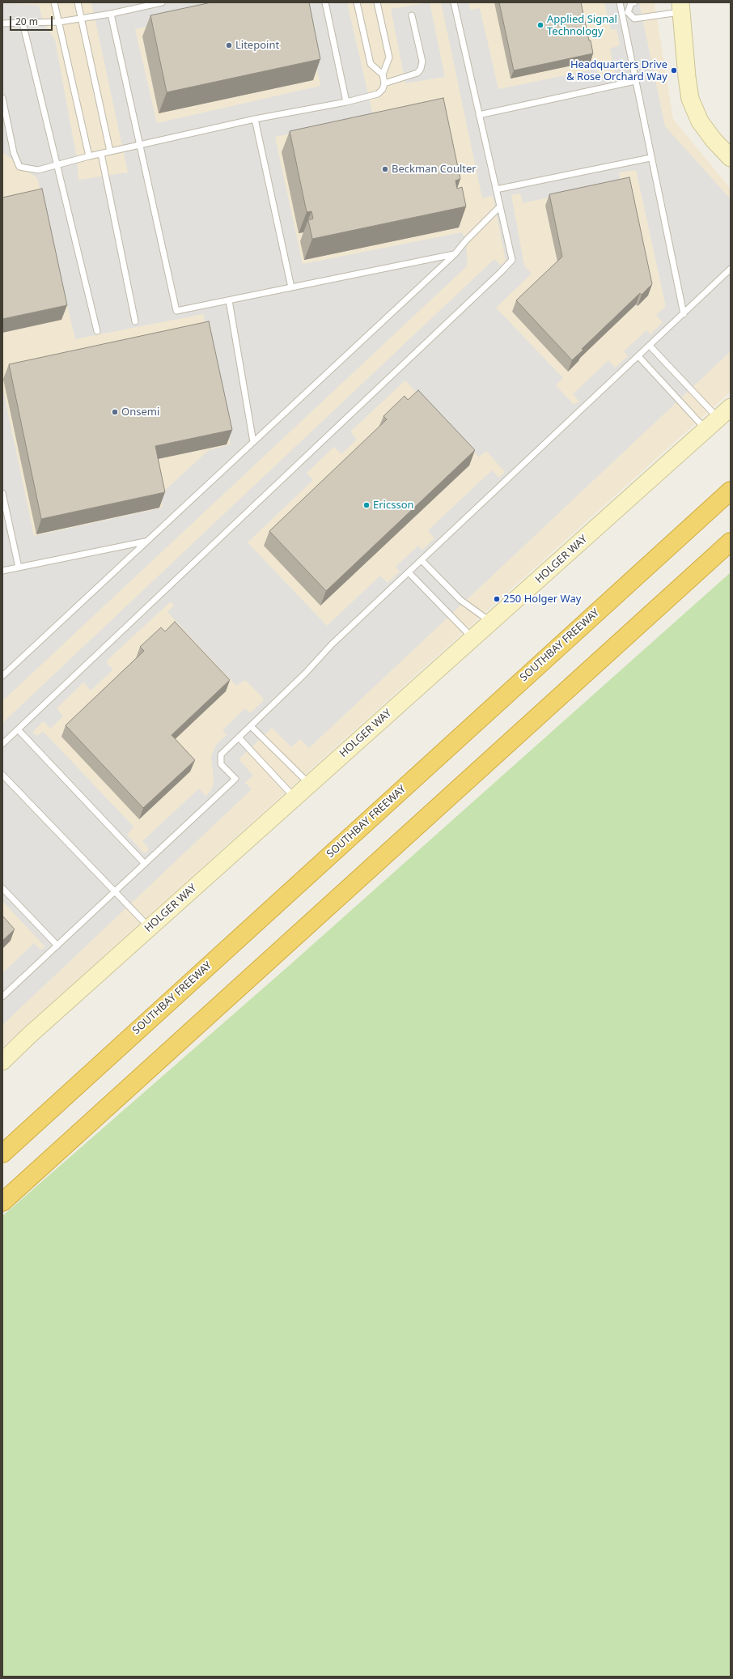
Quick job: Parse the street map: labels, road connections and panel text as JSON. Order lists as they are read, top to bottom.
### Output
{
  "streets": {
    "highway": ["SOUTHBAY FREEWAY"],
    "street": ["HOLGER WAY"]
  },
  "places": [
    "Applied Signal Technology",
    "Litepoint",
    "Headquarters Drive & Rose Orchard Way",
    "Beckman Coulter",
    "Onsemi",
    "Ericsson",
    "250 Holger Way"
  ],
  "scale_bar": "20 m"
}
